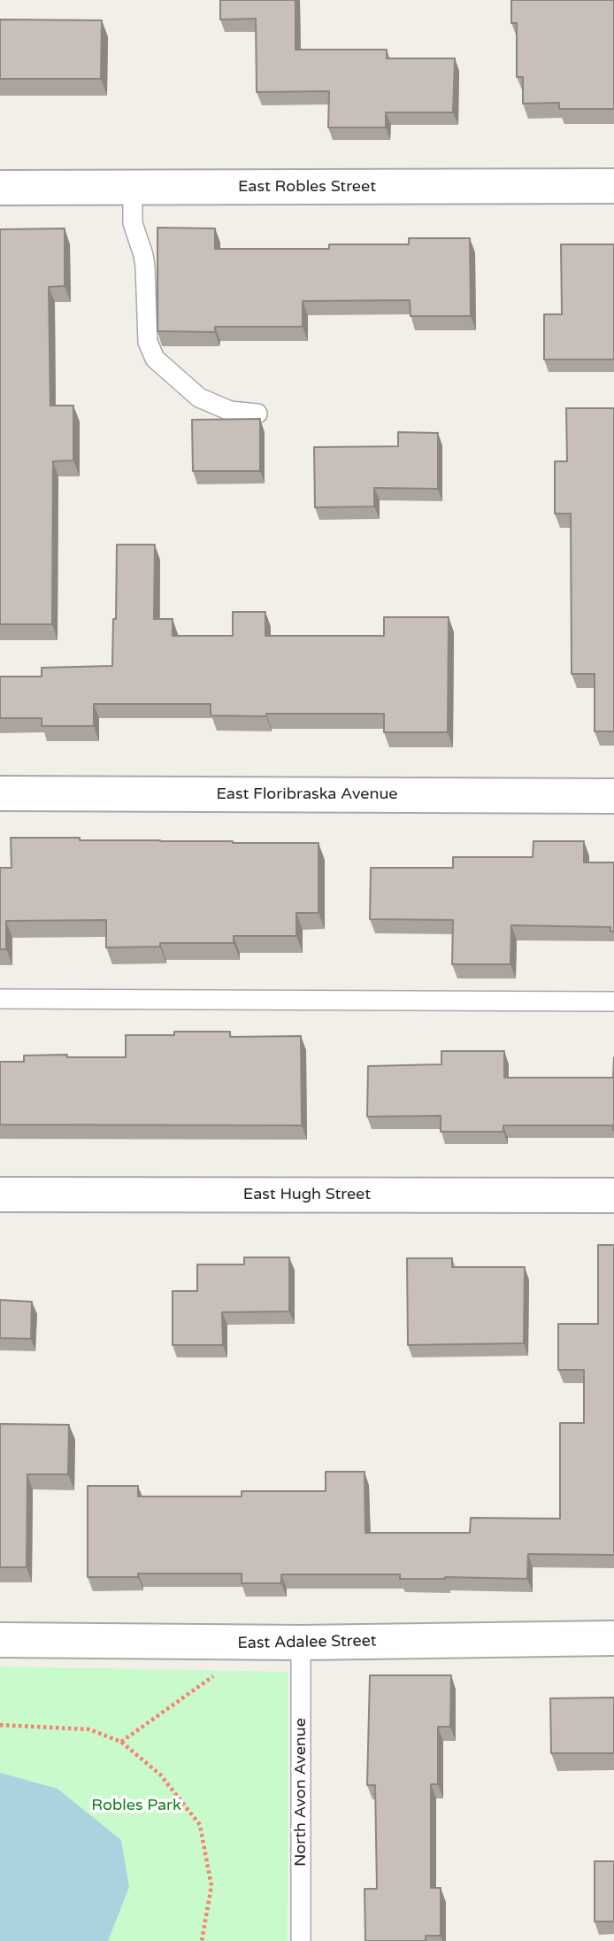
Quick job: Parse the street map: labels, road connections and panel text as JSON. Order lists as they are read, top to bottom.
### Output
{
  "streets": {
    "street": [
      "East Robles Street",
      "East Floribraska Avenue",
      "East Hugh Street",
      "East Adalee Street"
    ],
    "lane": ["North Avon Avenue"]
  },
  "crossings": [
    ["East Adalee Street", "North Avon Avenue"]
  ],
  "parks": ["Robles Park"]
}
